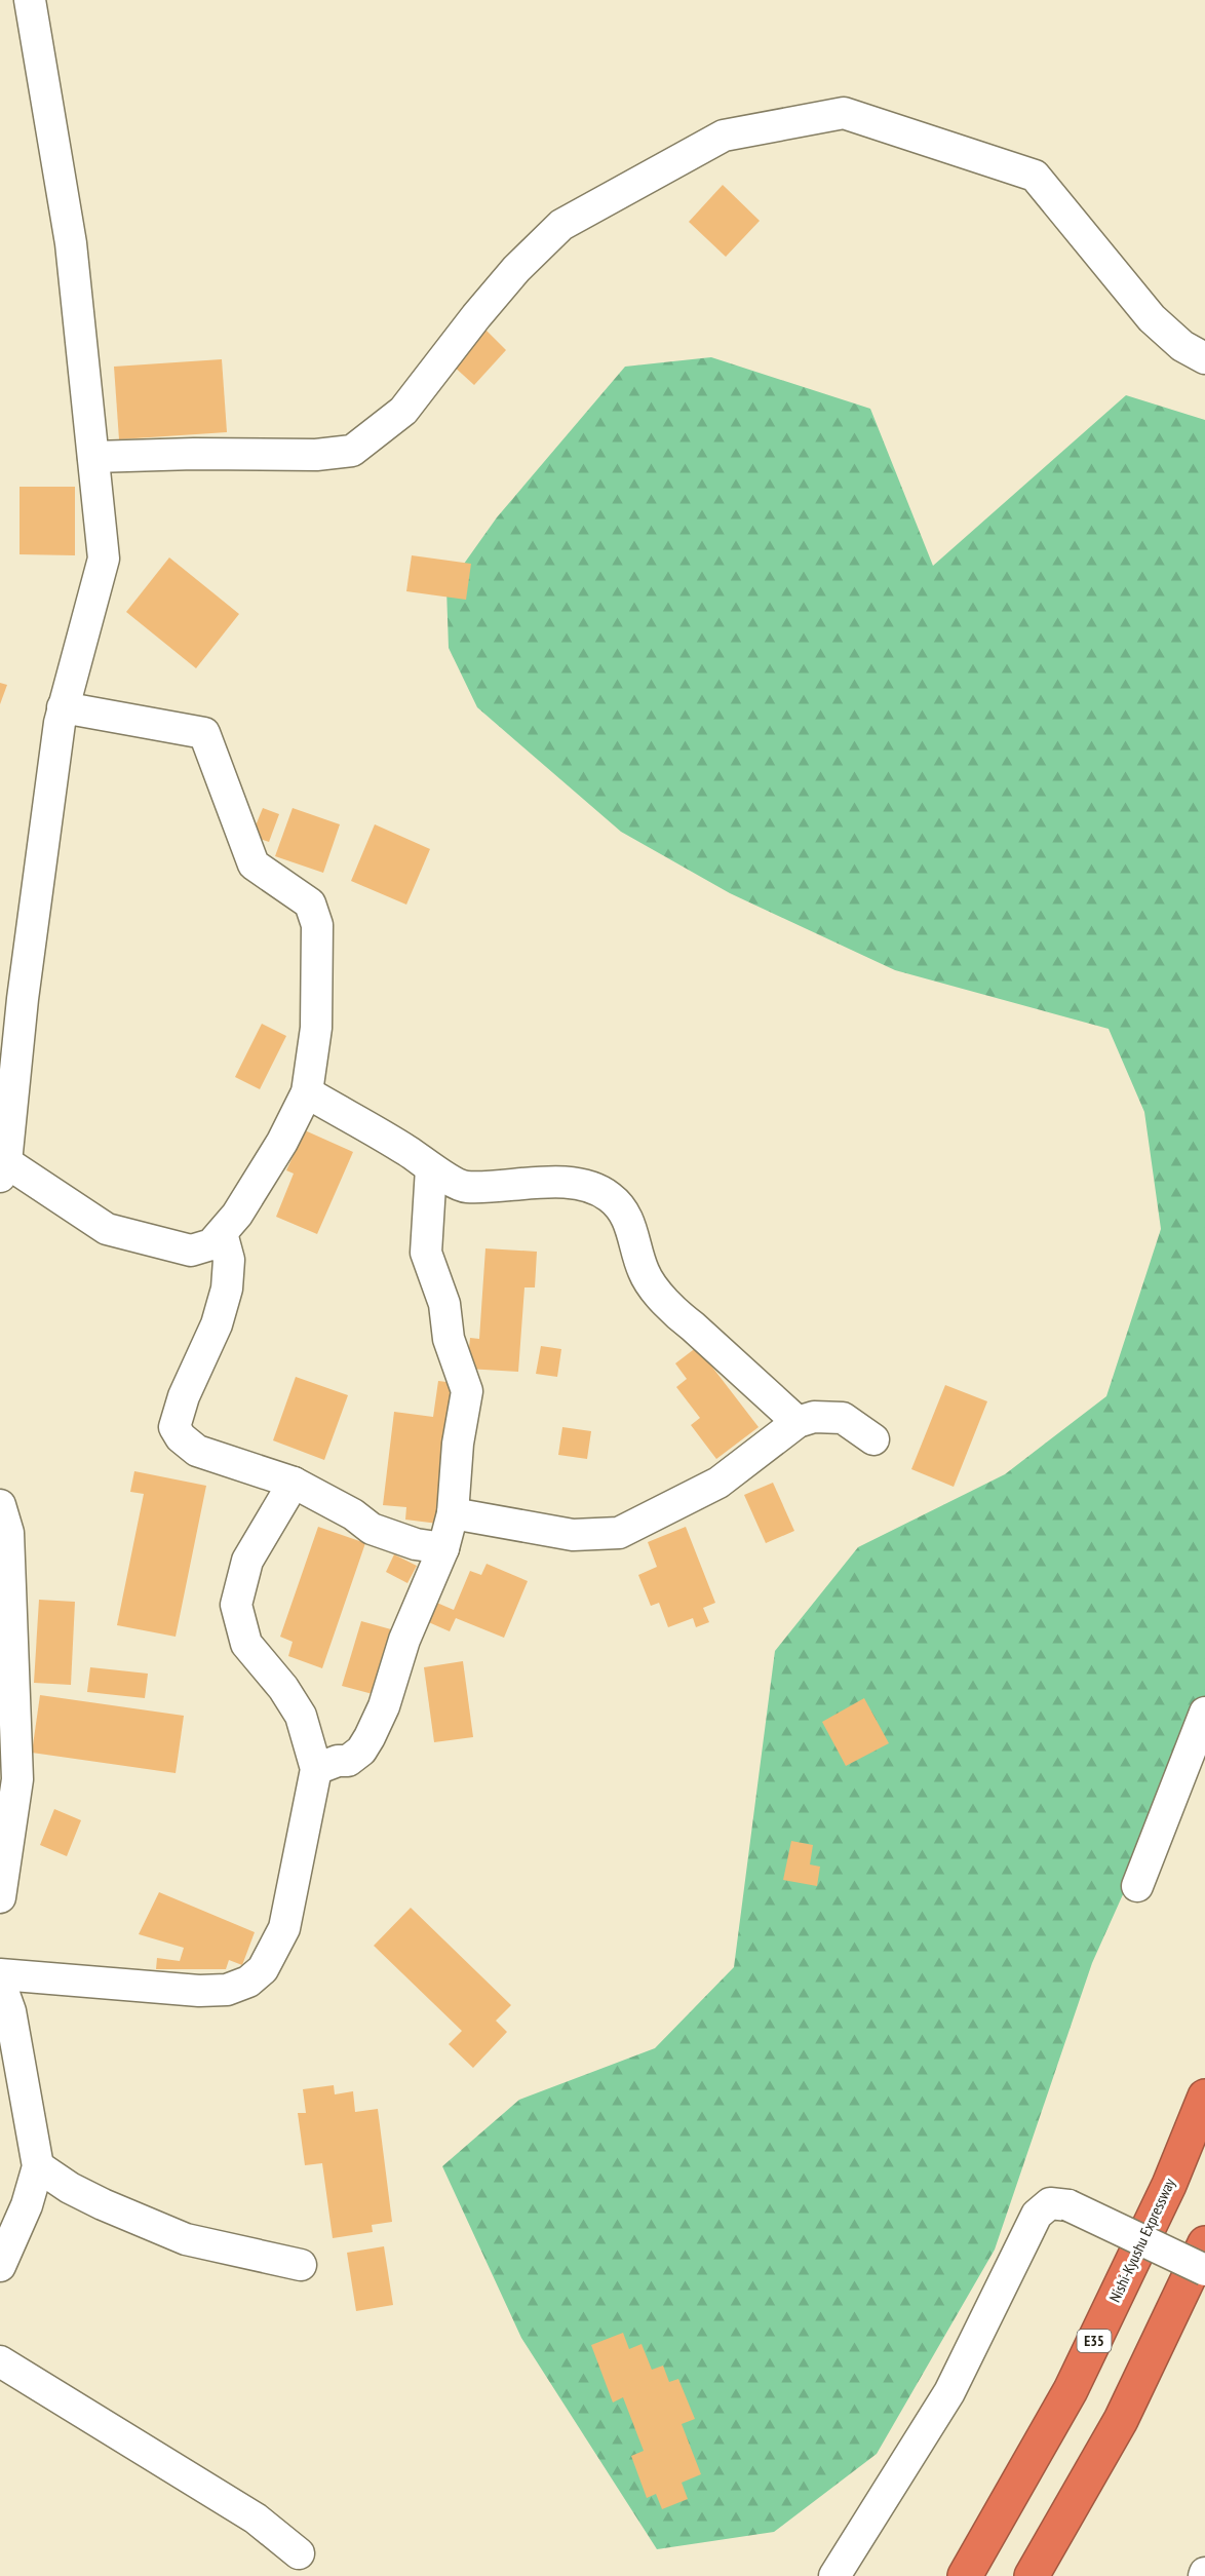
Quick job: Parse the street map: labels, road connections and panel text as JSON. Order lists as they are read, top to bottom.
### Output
{
  "streets": {
    "highway": ["Nishi-Kyushu Expressway", "E35"]
  }
}
